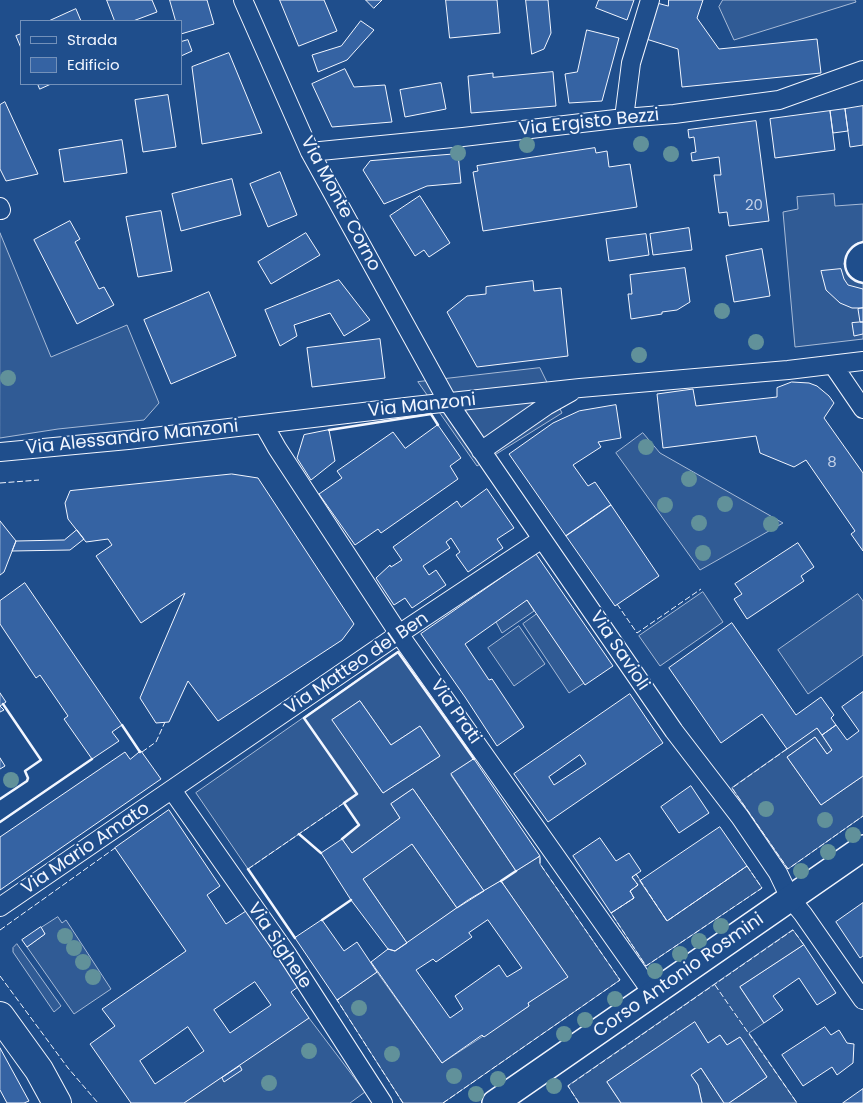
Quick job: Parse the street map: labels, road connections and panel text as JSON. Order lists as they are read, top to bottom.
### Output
{
  "streets": {
    "main road": ["Corso Antonio Rosmini"],
    "street": [
      "Via Ergisto Bezzi",
      "Via Monte Corno",
      "Via Manzoni",
      "Via Alessandro Manzoni",
      "Via Savioli",
      "Via Matteo del Ben",
      "Via Prati",
      "Via Mario Amato",
      "Via Sighele"
    ]
  },
  "crossings": [
    ["Via Ergisto Bezzi", "Via Monte Corno"],
    ["Via Monte Corno", "Via Manzoni"],
    ["Via Monte Corno", "Via Savioli"],
    ["Via Manzoni", "Via Alessandro Manzoni"],
    ["Via Manzoni", "Via Savioli"],
    ["Via Manzoni", "Via Prati"],
    ["Via Alessandro Manzoni", "Via Prati"],
    ["Via Savioli", "Via Matteo del Ben"],
    ["Via Savioli", "Corso Antonio Rosmini"],
    ["Via Matteo del Ben", "Via Prati"],
    ["Via Matteo del Ben", "Via Mario Amato"],
    ["Via Matteo del Ben", "Via Sighele"],
    ["Via Prati", "Corso Antonio Rosmini"],
    ["Via Mario Amato", "Via Sighele"]
  ],
  "house_numbers": ["20", "8"],
  "legend": ["Strada", "Edificio"]
}
